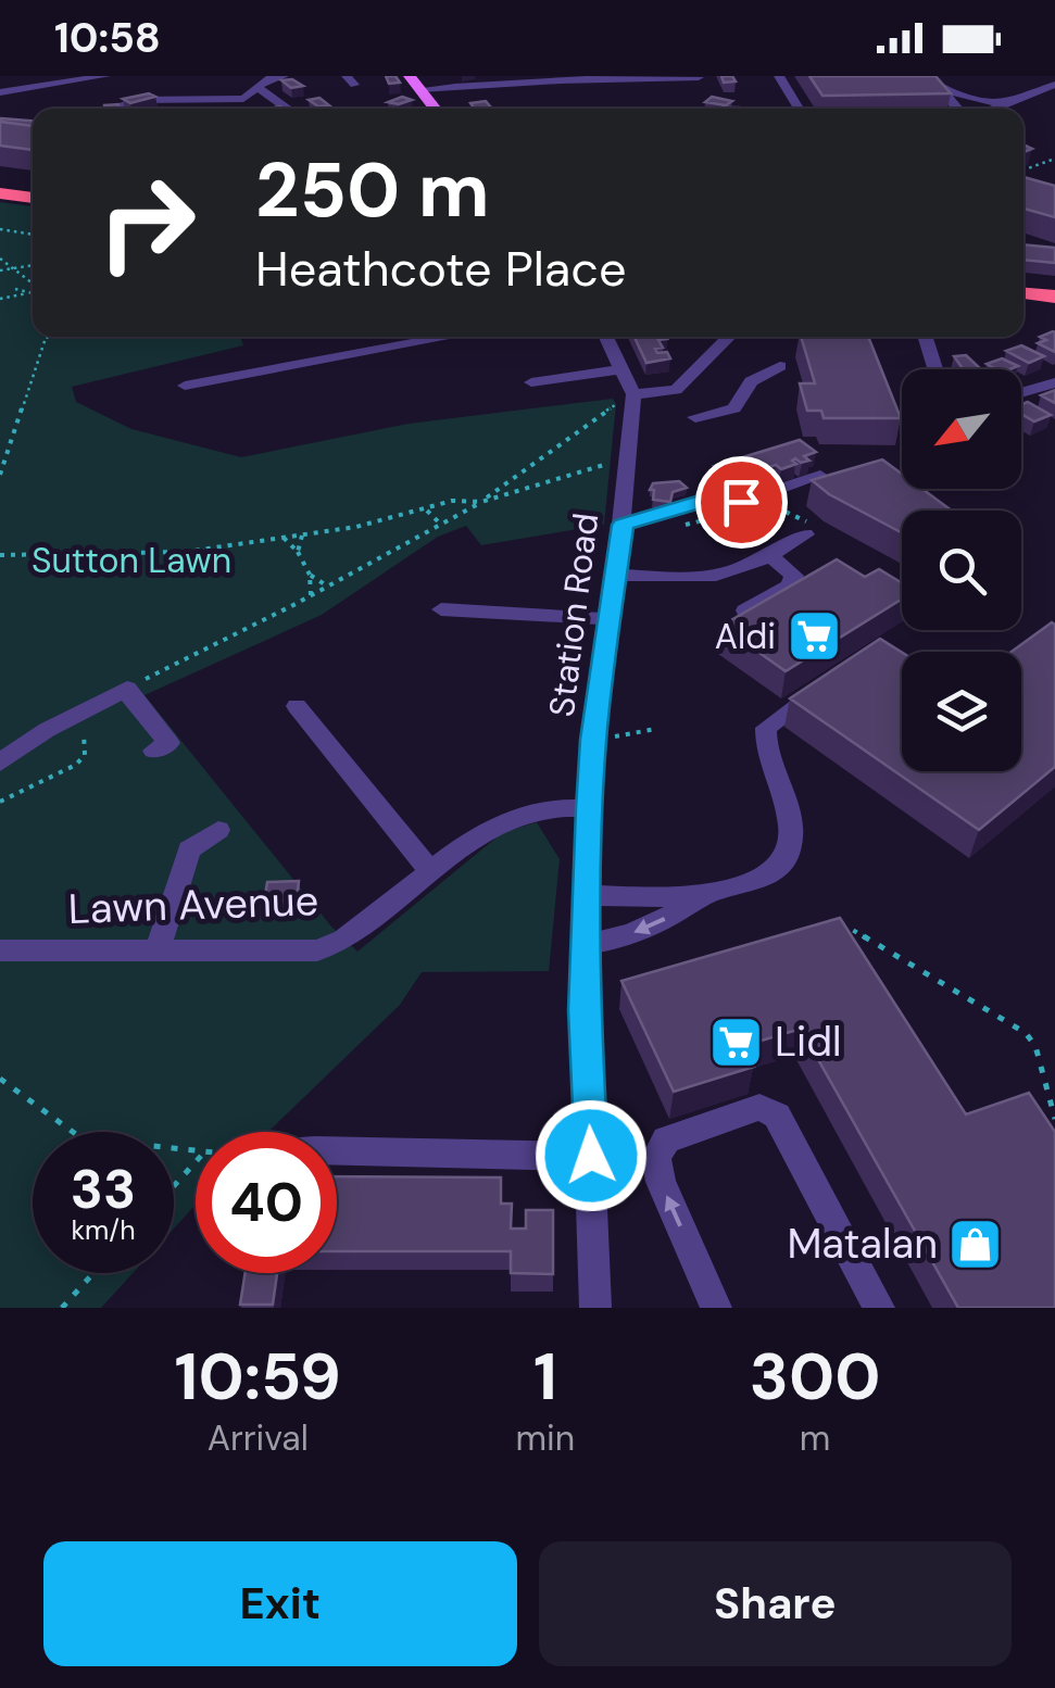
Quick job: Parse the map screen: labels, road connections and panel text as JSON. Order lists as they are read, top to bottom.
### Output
{
  "streets": {
    "street": ["Station Road", "Lawn Avenue"]
  },
  "crossings": [
    ["Station Road", "Lawn Avenue"]
  ],
  "parks": ["Sutton Lawn"],
  "places": {
    "supermarket": ["Aldi", "Lidl"],
    "shop": ["Matalan"]
  },
  "north": "bottom left",
  "page": {
    "status": "10:58",
    "turn": ["250 m", "Heathcote Place"],
    "speed": "33 km/h",
    "limit": "40",
    "eta": [
      "10:59",
      "Arrival",
      "1",
      "min",
      "300",
      "m"
    ],
    "buttons": ["Exit", "Share"]
  }
}
